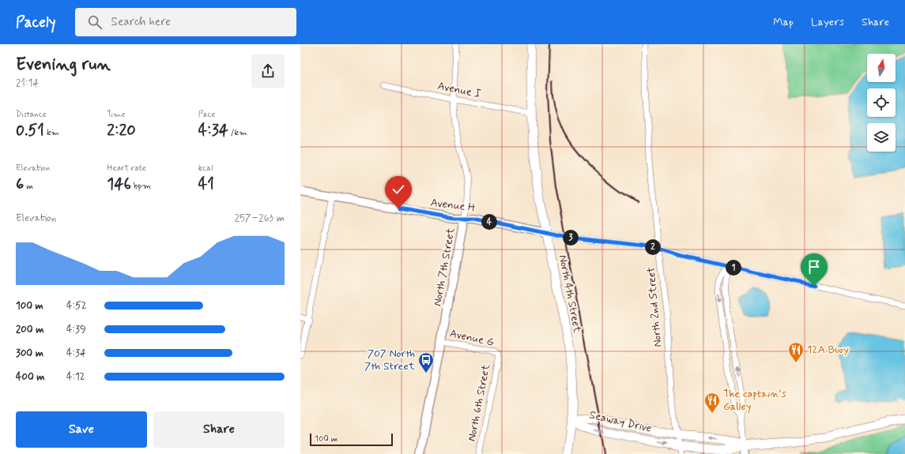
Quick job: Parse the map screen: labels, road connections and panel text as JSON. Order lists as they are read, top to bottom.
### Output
{
  "streets": {
    "main road": ["North 4th Street", "Seaway Drive"],
    "street": [
      "Avenue I",
      "Avenue H",
      "North 7th Street",
      "North 2nd Street",
      "Avenue G",
      "North 6th Street"
    ]
  },
  "crossings": [
    ["Avenue I", "North 7th Street"],
    ["Avenue I", "North 4th Street"],
    ["Avenue H", "North 7th Street"],
    ["Avenue H", "North 4th Street"],
    ["Avenue H", "North 2nd Street"],
    ["North 7th Street", "Avenue G"],
    ["North 4th Street", "Seaway Drive"],
    ["North 2nd Street", "Seaway Drive"],
    ["Avenue G", "North 6th Street"]
  ],
  "places": {
    "restaurant": ["12A Buoy", "The captain's Galley"],
    "bus stop": ["707 North 7th Street"]
  },
  "scale_bar": "100 m",
  "north": "top",
  "page": {
    "header": "Pacely",
    "search": "Search here",
    "nav": ["Map", "Layers", "Share"],
    "heading": ["Evening run", "21:14"],
    "stats": [
      ["Distance", "0.51 km"],
      ["Time", "2:20"],
      ["Pace", "4:34 /km"],
      ["Elevation", "6 m"],
      ["Heart rate", "146 bpm"],
      ["kcal", "41"]
    ],
    "chart": ["Elevation", "257–263 m"],
    "pins": [
      "4",
      "3",
      "2",
      "1"
    ],
    "list": [
      {
        "name": "100 m",
        "note": "4:52"
      },
      {
        "name": "200 m",
        "note": "4:39"
      },
      {
        "name": "300 m",
        "note": "4:34"
      },
      {
        "name": "400 m",
        "note": "4:12"
      }
    ],
    "buttons": ["Save", "Share"],
    "scale": "100 m"
  }
}
